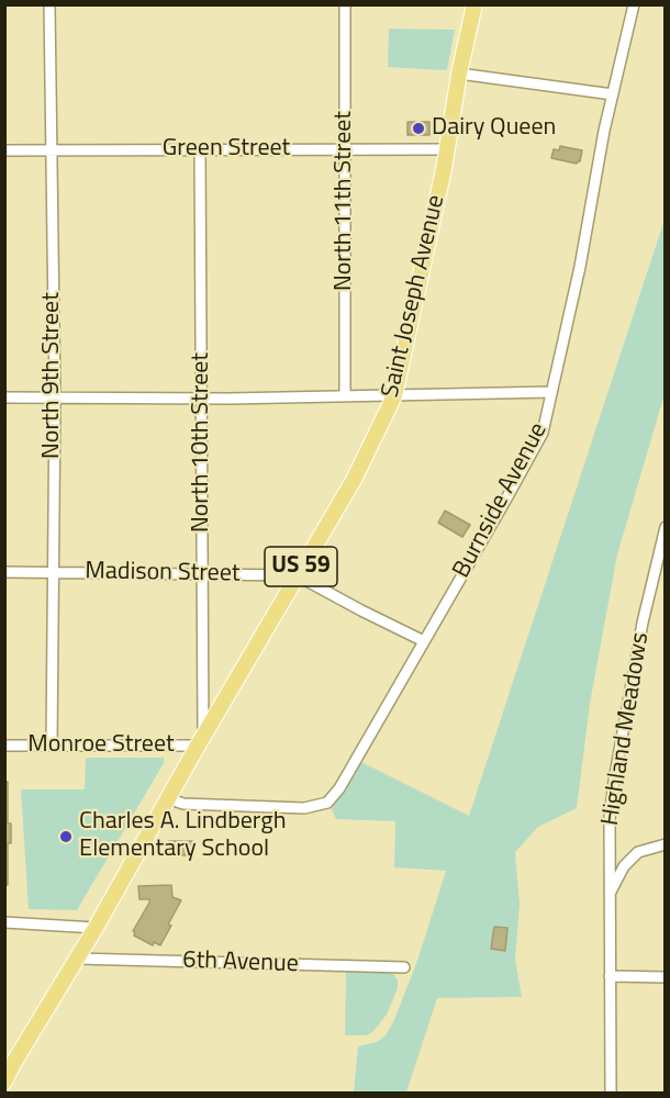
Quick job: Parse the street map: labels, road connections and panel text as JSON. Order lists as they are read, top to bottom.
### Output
{
  "streets": {
    "main road": ["Saint Joseph Avenue", "US 59"],
    "street": [
      "Green Street",
      "North 11th Street",
      "North 9th Street",
      "North 10th Street",
      "Burnside Avenue",
      "Madison Street",
      "Highland Meadows",
      "Monroe Street",
      "6th Avenue"
    ]
  },
  "crossings": [
    ["Green Street", "North 11th Street"],
    ["Green Street", "Saint Joseph Avenue"],
    ["Green Street", "North 9th Street"],
    ["Green Street", "North 10th Street"],
    ["Saint Joseph Avenue", "North 10th Street"],
    ["Saint Joseph Avenue", "Burnside Avenue"],
    ["Saint Joseph Avenue", "Madison Street"],
    ["Saint Joseph Avenue", "Monroe Street"],
    ["Saint Joseph Avenue", "6th Avenue"],
    ["North 9th Street", "Madison Street"],
    ["North 9th Street", "Monroe Street"],
    ["North 10th Street", "Madison Street"],
    ["North 10th Street", "Monroe Street"],
    ["Burnside Avenue", "Madison Street"]
  ],
  "places": ["Dairy Queen", "Charles A. Lindbergh Elementary School"]
}
